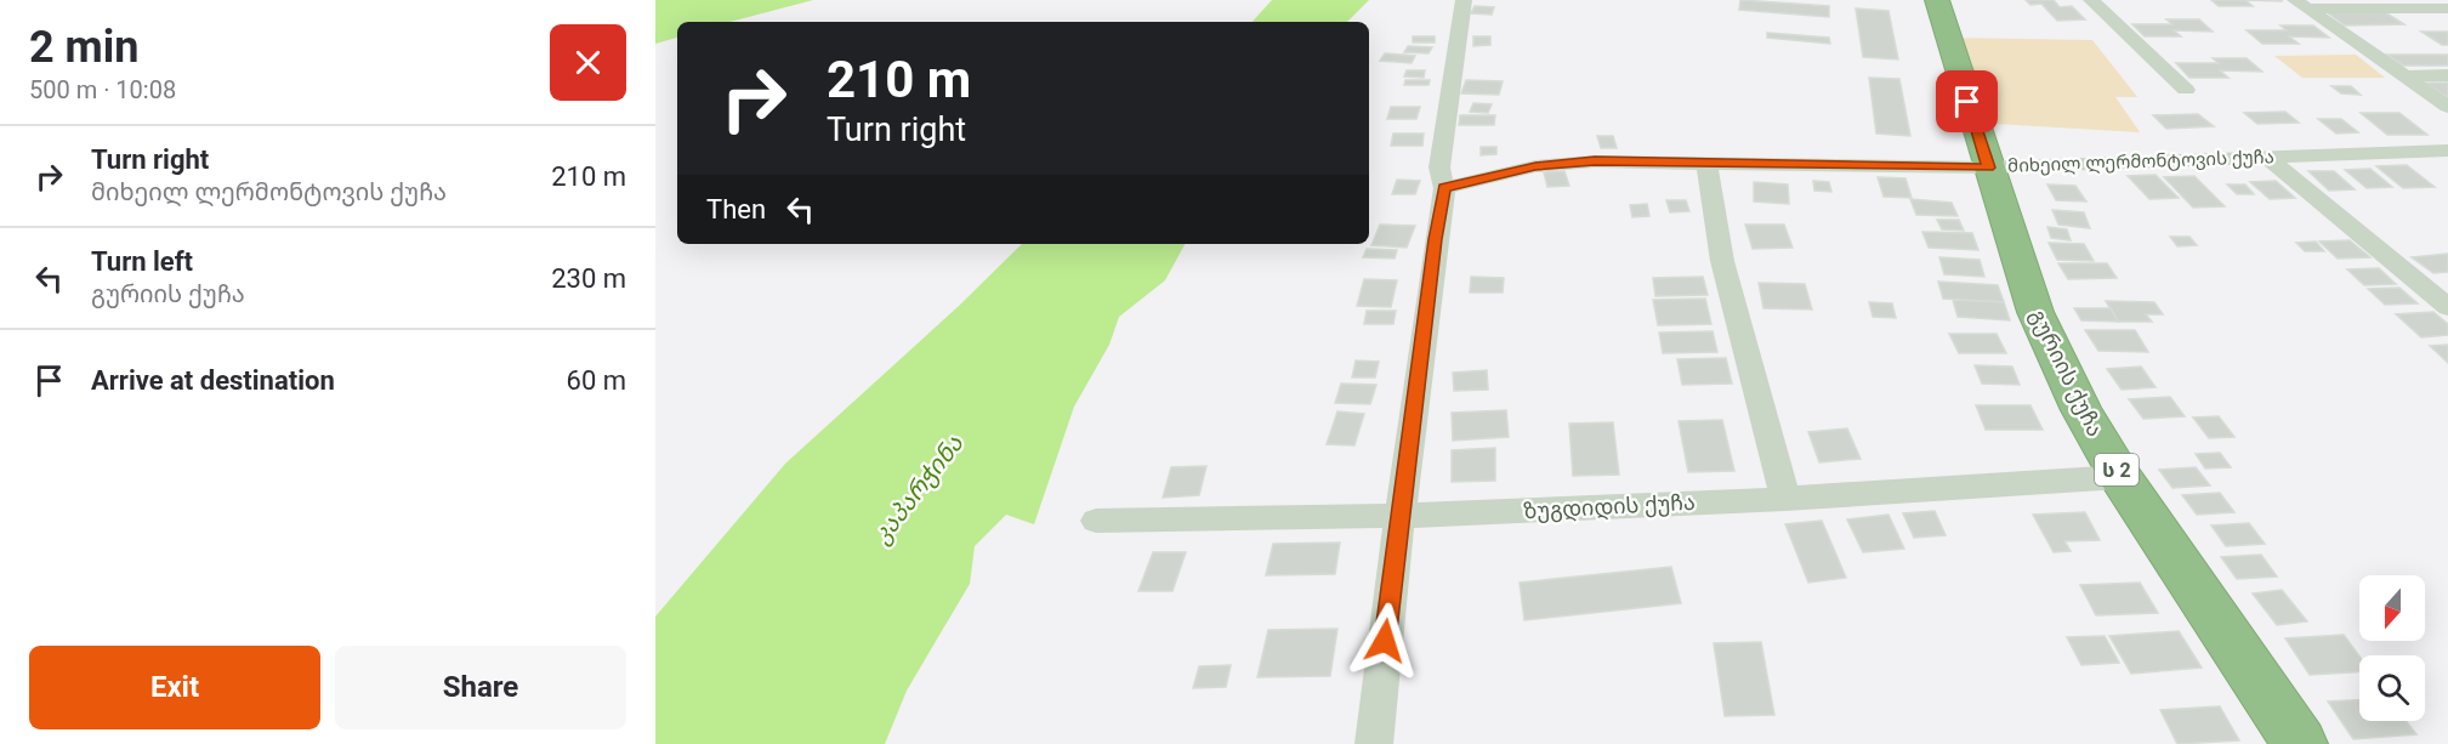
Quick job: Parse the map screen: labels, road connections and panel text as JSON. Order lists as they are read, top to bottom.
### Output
{
  "streets": {
    "highway": ["გურიის ქუჩა", "ს 2"],
    "street": ["მიხეილ ლერმონტოვის ქუჩა", "ზუგდიდის ქუჩა"]
  },
  "crossings": [
    ["მიხეილ ლერმონტოვის ქუჩა", "გურიის ქუჩა"],
    ["გურიის ქუჩა", "ზუგდიდის ქუჩა"]
  ],
  "water": ["კაპარჭინა"],
  "north": "bottom",
  "page": {
    "heading": ["2 min", "500 m · 10:08"],
    "turn": ["210 m", "Turn right"],
    "list": [
      {
        "name": "Turn right",
        "note": "მიხეილ ლერმონტოვის ქუჩა",
        "value": "210 m"
      },
      {
        "name": "Turn left",
        "note": "გურიის ქუჩა",
        "value": "230 m"
      },
      {
        "name": "Arrive at destination",
        "value": "60 m"
      }
    ],
    "then": "Then",
    "buttons": ["Exit", "Share"]
  }
}
